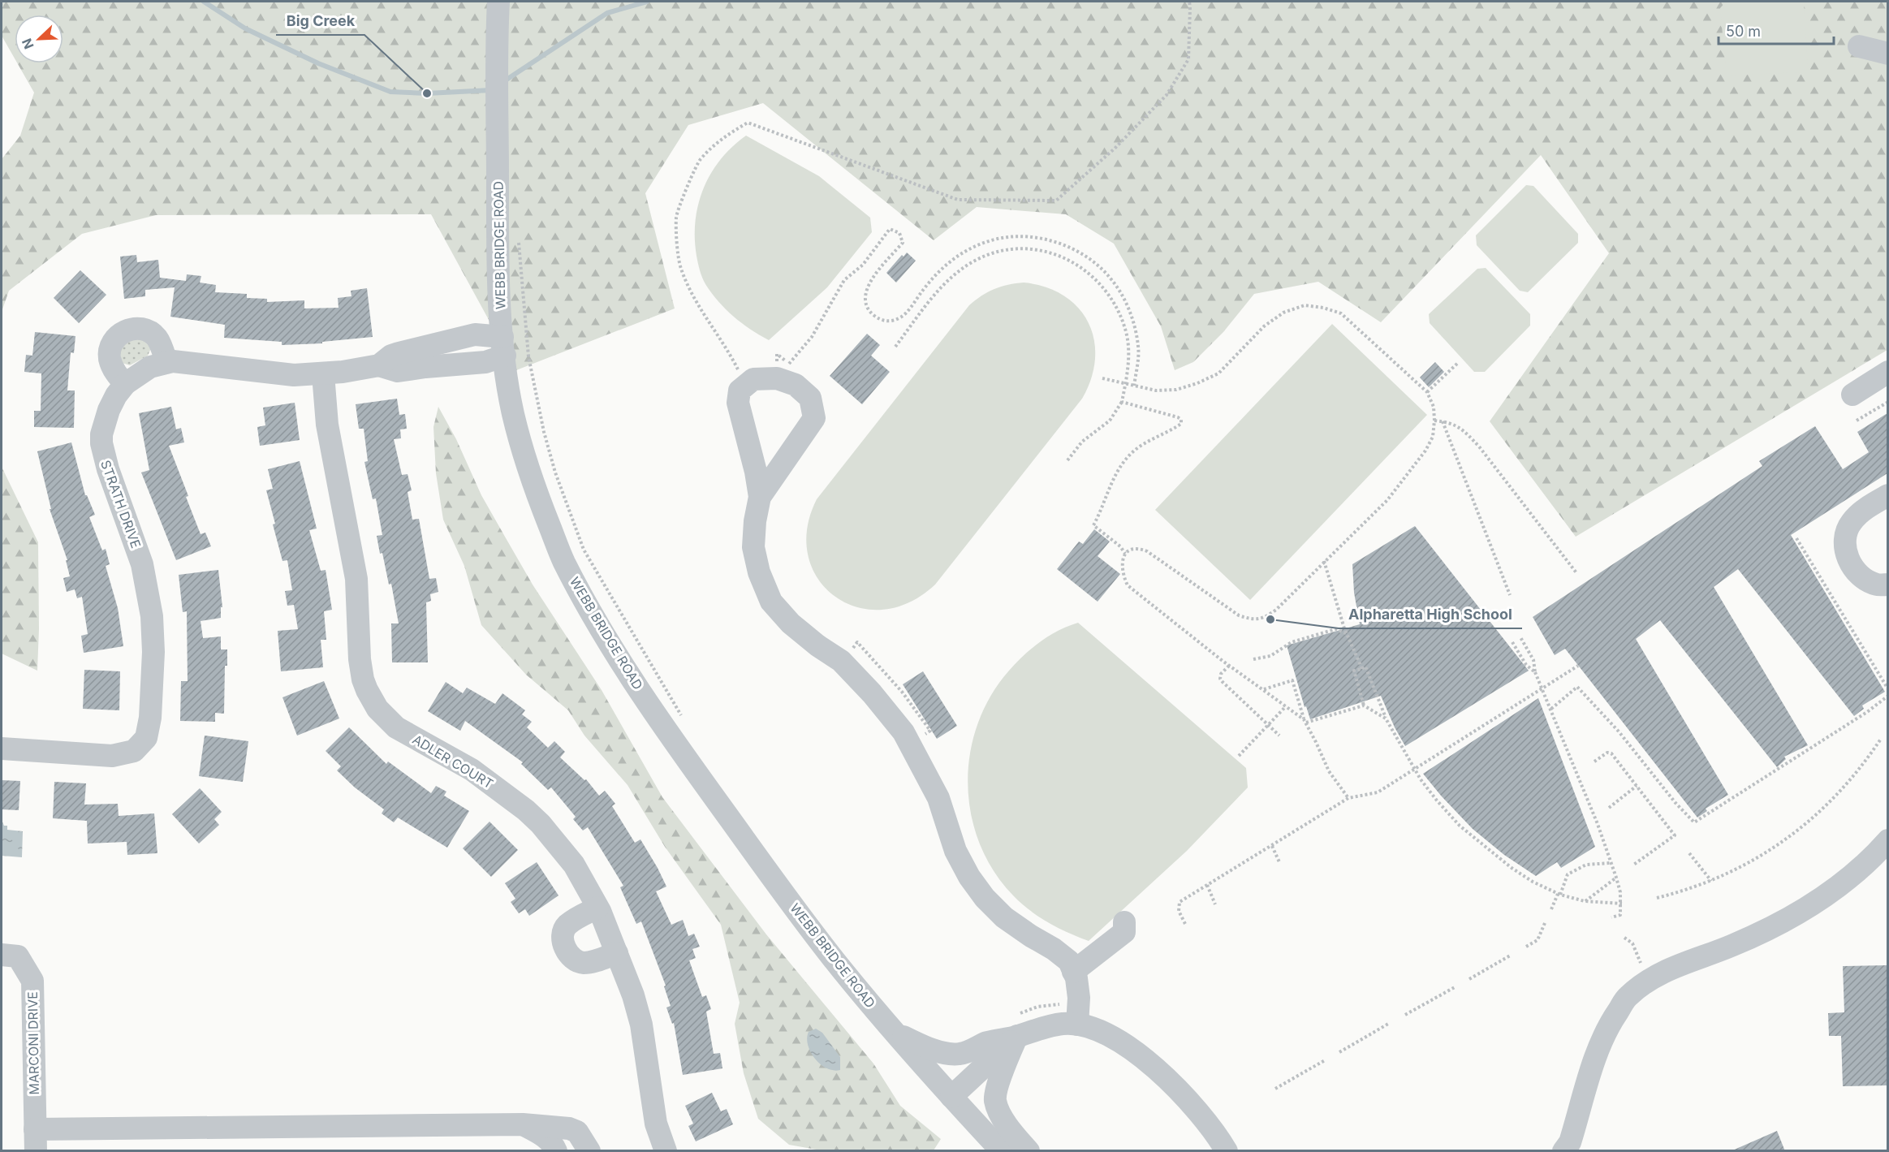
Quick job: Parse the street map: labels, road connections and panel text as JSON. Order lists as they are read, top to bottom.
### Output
{
  "streets": {
    "street": [
      "WEBB BRIDGE ROAD",
      "STRATH DRIVE",
      "ADLER COURT",
      "MARCONI DRIVE"
    ]
  },
  "crossings": [
    ["WEBB BRIDGE ROAD", "STRATH DRIVE"],
    ["STRATH DRIVE", "ADLER COURT"]
  ],
  "places": ["Big Creek", "Alpharetta High School"],
  "scale_bar": "50 m",
  "north": "bottom left"
}
